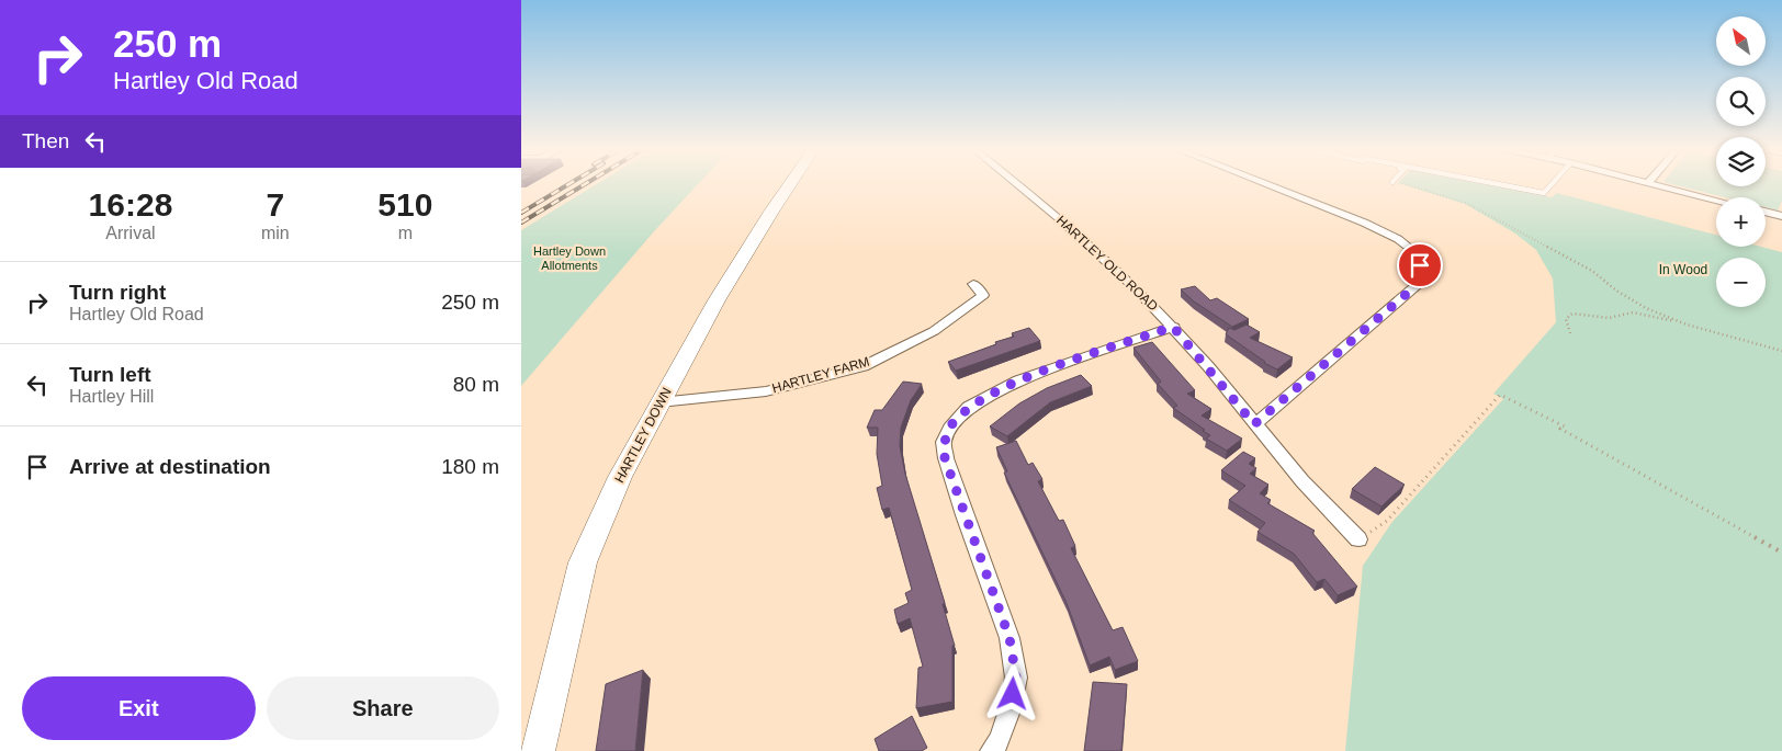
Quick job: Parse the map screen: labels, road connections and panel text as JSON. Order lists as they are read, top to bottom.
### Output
{
  "streets": {
    "street": ["HARTLEY OLD ROAD", "HARTLEY FARM", "HARTLEY DOWN"]
  },
  "crossings": [
    ["HARTLEY FARM", "HARTLEY DOWN"]
  ],
  "parks": ["Hartley Down Allotments", "In Wood"],
  "north": "top left",
  "page": {
    "turn": ["250 m", "Hartley Old Road"],
    "map_buttons": ["+", "−"],
    "then": "Then",
    "eta": [
      "16:28",
      "Arrival",
      "7",
      "min",
      "510",
      "m"
    ],
    "list": [
      {
        "name": "Turn right",
        "note": "Hartley Old Road",
        "value": "250 m"
      },
      {
        "name": "Turn left",
        "note": "Hartley Hill",
        "value": "80 m"
      },
      {
        "name": "Arrive at destination",
        "value": "180 m"
      }
    ],
    "buttons": ["Exit", "Share"]
  }
}
